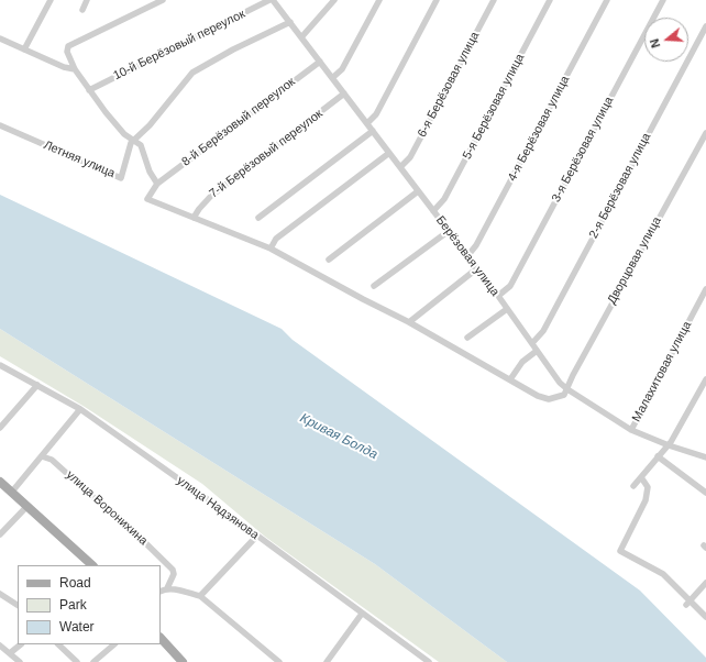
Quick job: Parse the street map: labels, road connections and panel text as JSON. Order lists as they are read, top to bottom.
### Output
{
  "streets": {
    "street": [
      "10-й Берёзовый переулок",
      "6-я Берёзовая улица",
      "5-я Берёзовая улица",
      "8-й Берёзовый переулок",
      "4-я Берёзовая улица",
      "3-я Берёзовая улица",
      "7-й Берёзовый переулок",
      "Летняя улица",
      "2-я Берёзовая улица",
      "Берёзовая улица",
      "Дворцовая улица",
      "Малахитовая улица",
      "улица Воронихина",
      "улица Надзянова"
    ]
  },
  "crossings": [
    ["10-й Берёзовый переулок", "Берёзовая улица"],
    ["6-я Берёзовая улица", "Берёзовая улица"],
    ["5-я Берёзовая улица", "Берёзовая улица"],
    ["8-й Берёзовый переулок", "Берёзовая улица"],
    ["4-я Берёзовая улица", "Берёзовая улица"],
    ["3-я Берёзовая улица", "Берёзовая улица"],
    ["7-й Берёзовый переулок", "Берёзовая улица"],
    ["2-я Берёзовая улица", "Берёзовая улица"],
    ["Берёзовая улица", "Дворцовая улица"],
    ["Берёзовая улица", "Малахитовая улица"]
  ],
  "water": ["Кривая Болда"],
  "legend": ["Road", "Park", "Water"],
  "north": "left"
}
